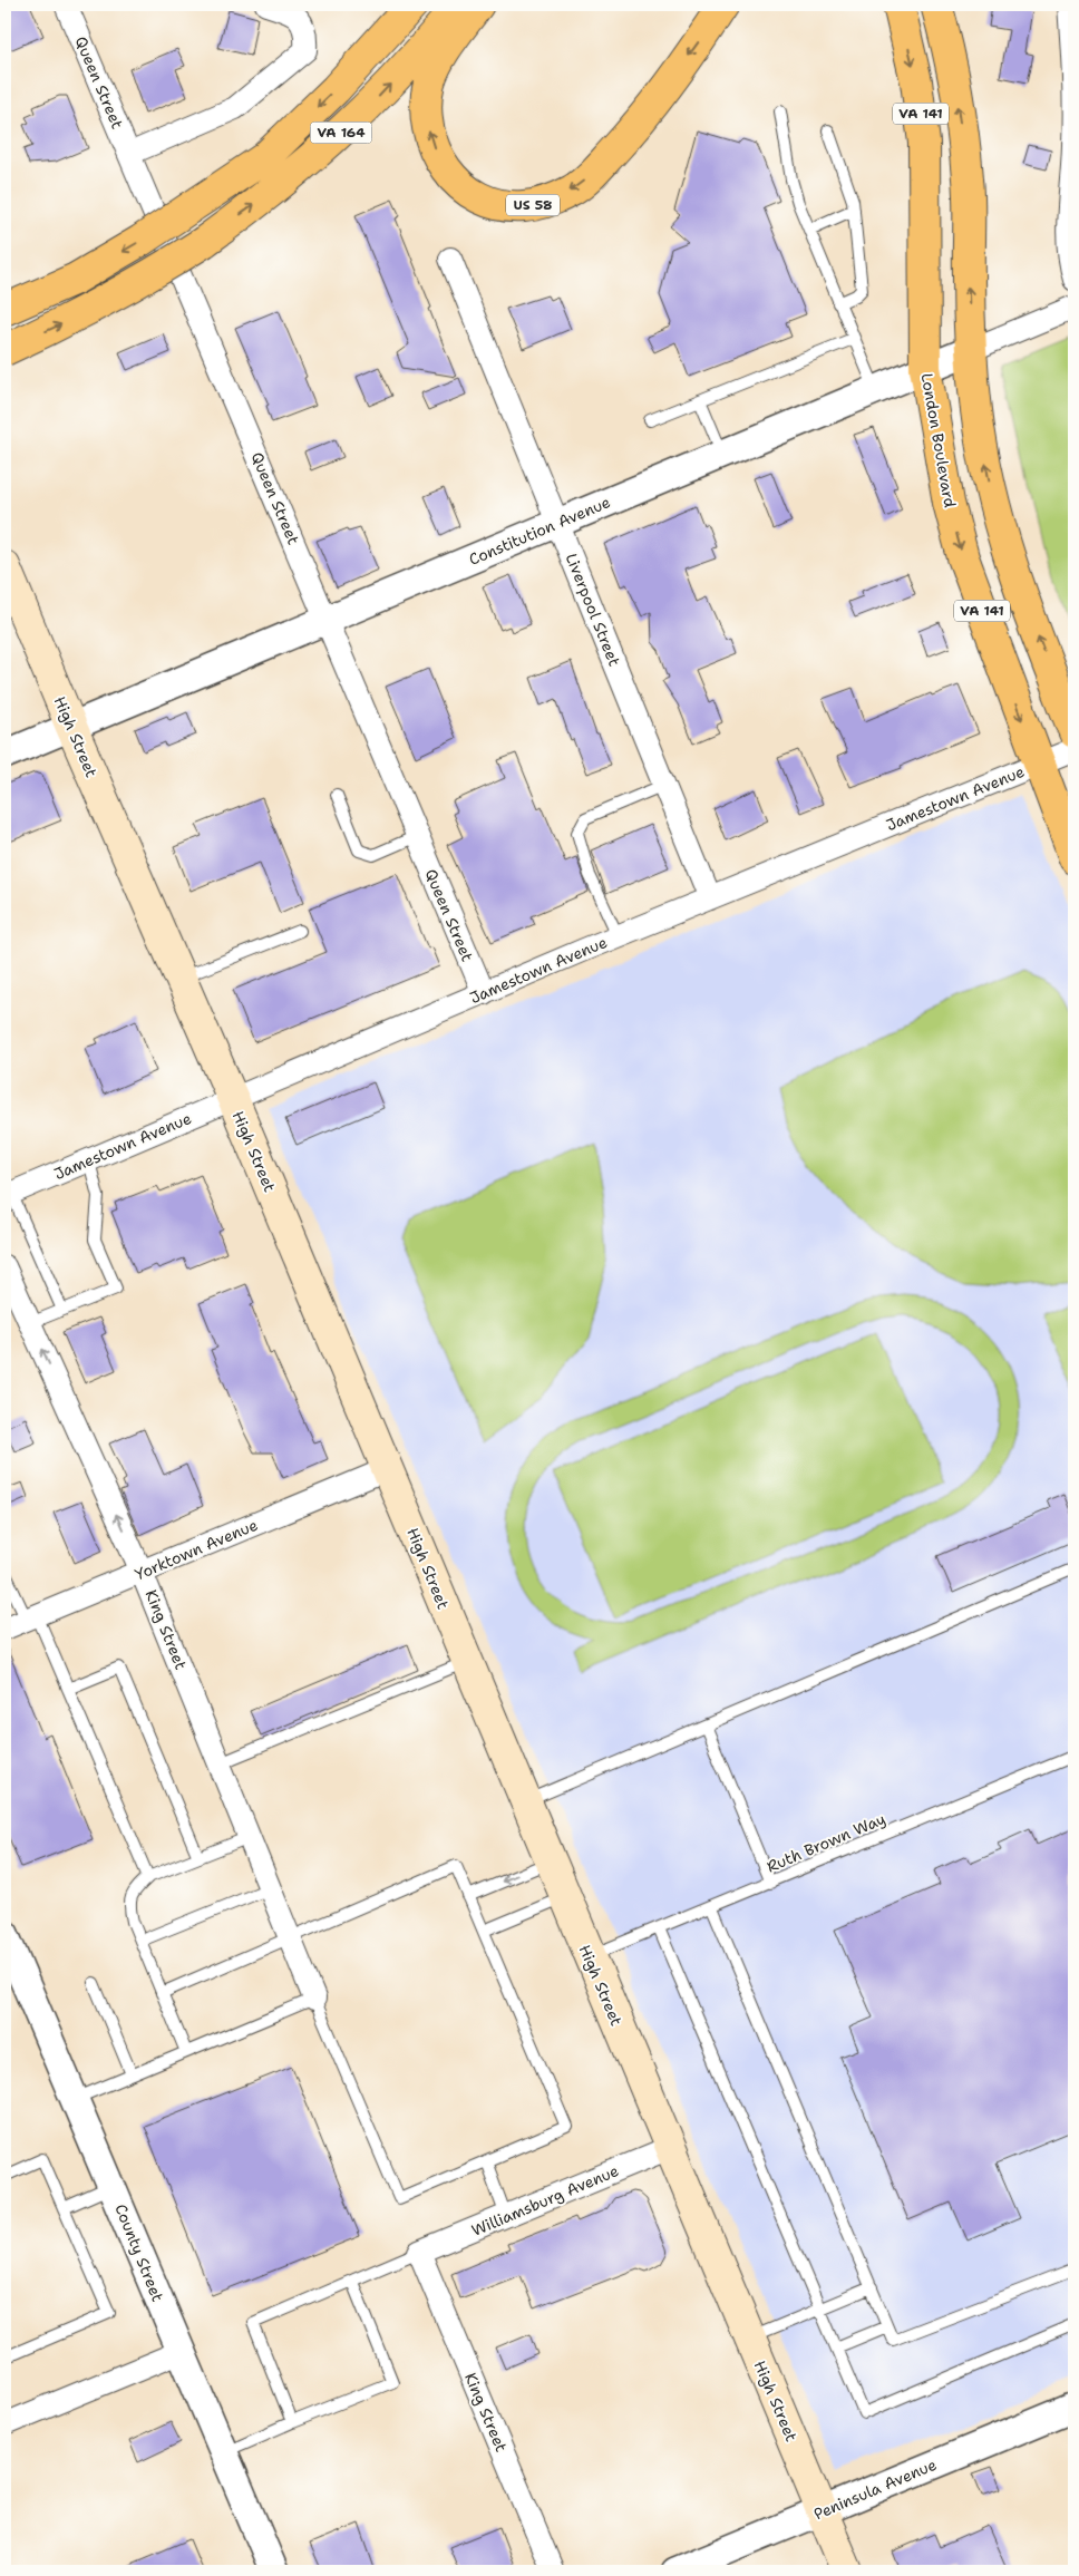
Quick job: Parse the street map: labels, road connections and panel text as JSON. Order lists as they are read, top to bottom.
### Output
{
  "streets": {
    "main road": [
      "VA 141",
      "VA 164",
      "US 58",
      "London Boulevard",
      "High Street"
    ],
    "street": [
      "Queen Street",
      "Constitution Avenue",
      "Liverpool Street",
      "Jamestown Avenue",
      "Yorktown Avenue",
      "King Street",
      "Williamsburg Avenue",
      "County Street",
      "Peninsula Avenue"
    ],
    "lane": ["Ruth Brown Way"]
  },
  "crossings": [
    ["Queen Street", "Constitution Avenue"],
    ["Queen Street", "Jamestown Avenue"],
    ["VA 141", "Constitution Avenue"],
    ["London Boulevard", "Constitution Avenue"],
    ["London Boulevard", "Jamestown Avenue"],
    ["Constitution Avenue", "Liverpool Street"],
    ["Constitution Avenue", "High Street"],
    ["Liverpool Street", "Jamestown Avenue"],
    ["High Street", "Jamestown Avenue"],
    ["High Street", "Yorktown Avenue"],
    ["High Street", "Ruth Brown Way"],
    ["High Street", "Williamsburg Avenue"],
    ["High Street", "Peninsula Avenue"],
    ["Yorktown Avenue", "King Street"],
    ["King Street", "Williamsburg Avenue"]
  ]
}
